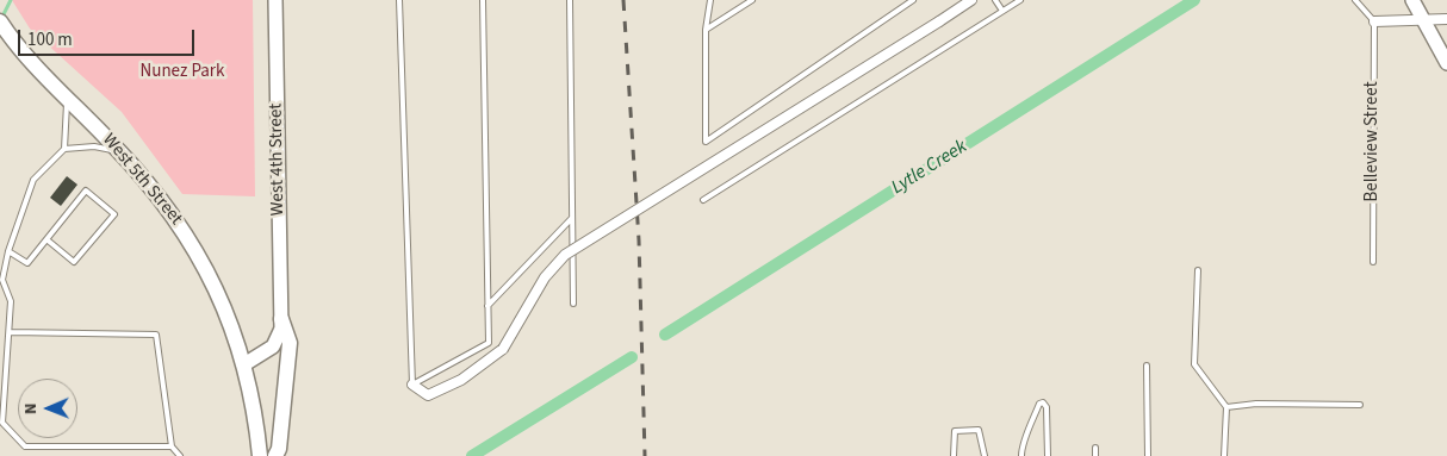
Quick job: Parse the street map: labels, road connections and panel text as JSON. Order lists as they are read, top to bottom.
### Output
{
  "streets": {
    "main road": ["West 5th Street"],
    "street": ["West 4th Street"],
    "lane": ["Belleview Street"]
  },
  "crossings": [
    ["West 4th Street", "West 5th Street"]
  ],
  "water": ["Lytle Creek"],
  "parks": ["Nunez Park"],
  "scale_bar": "100 m",
  "north": "left"
}
